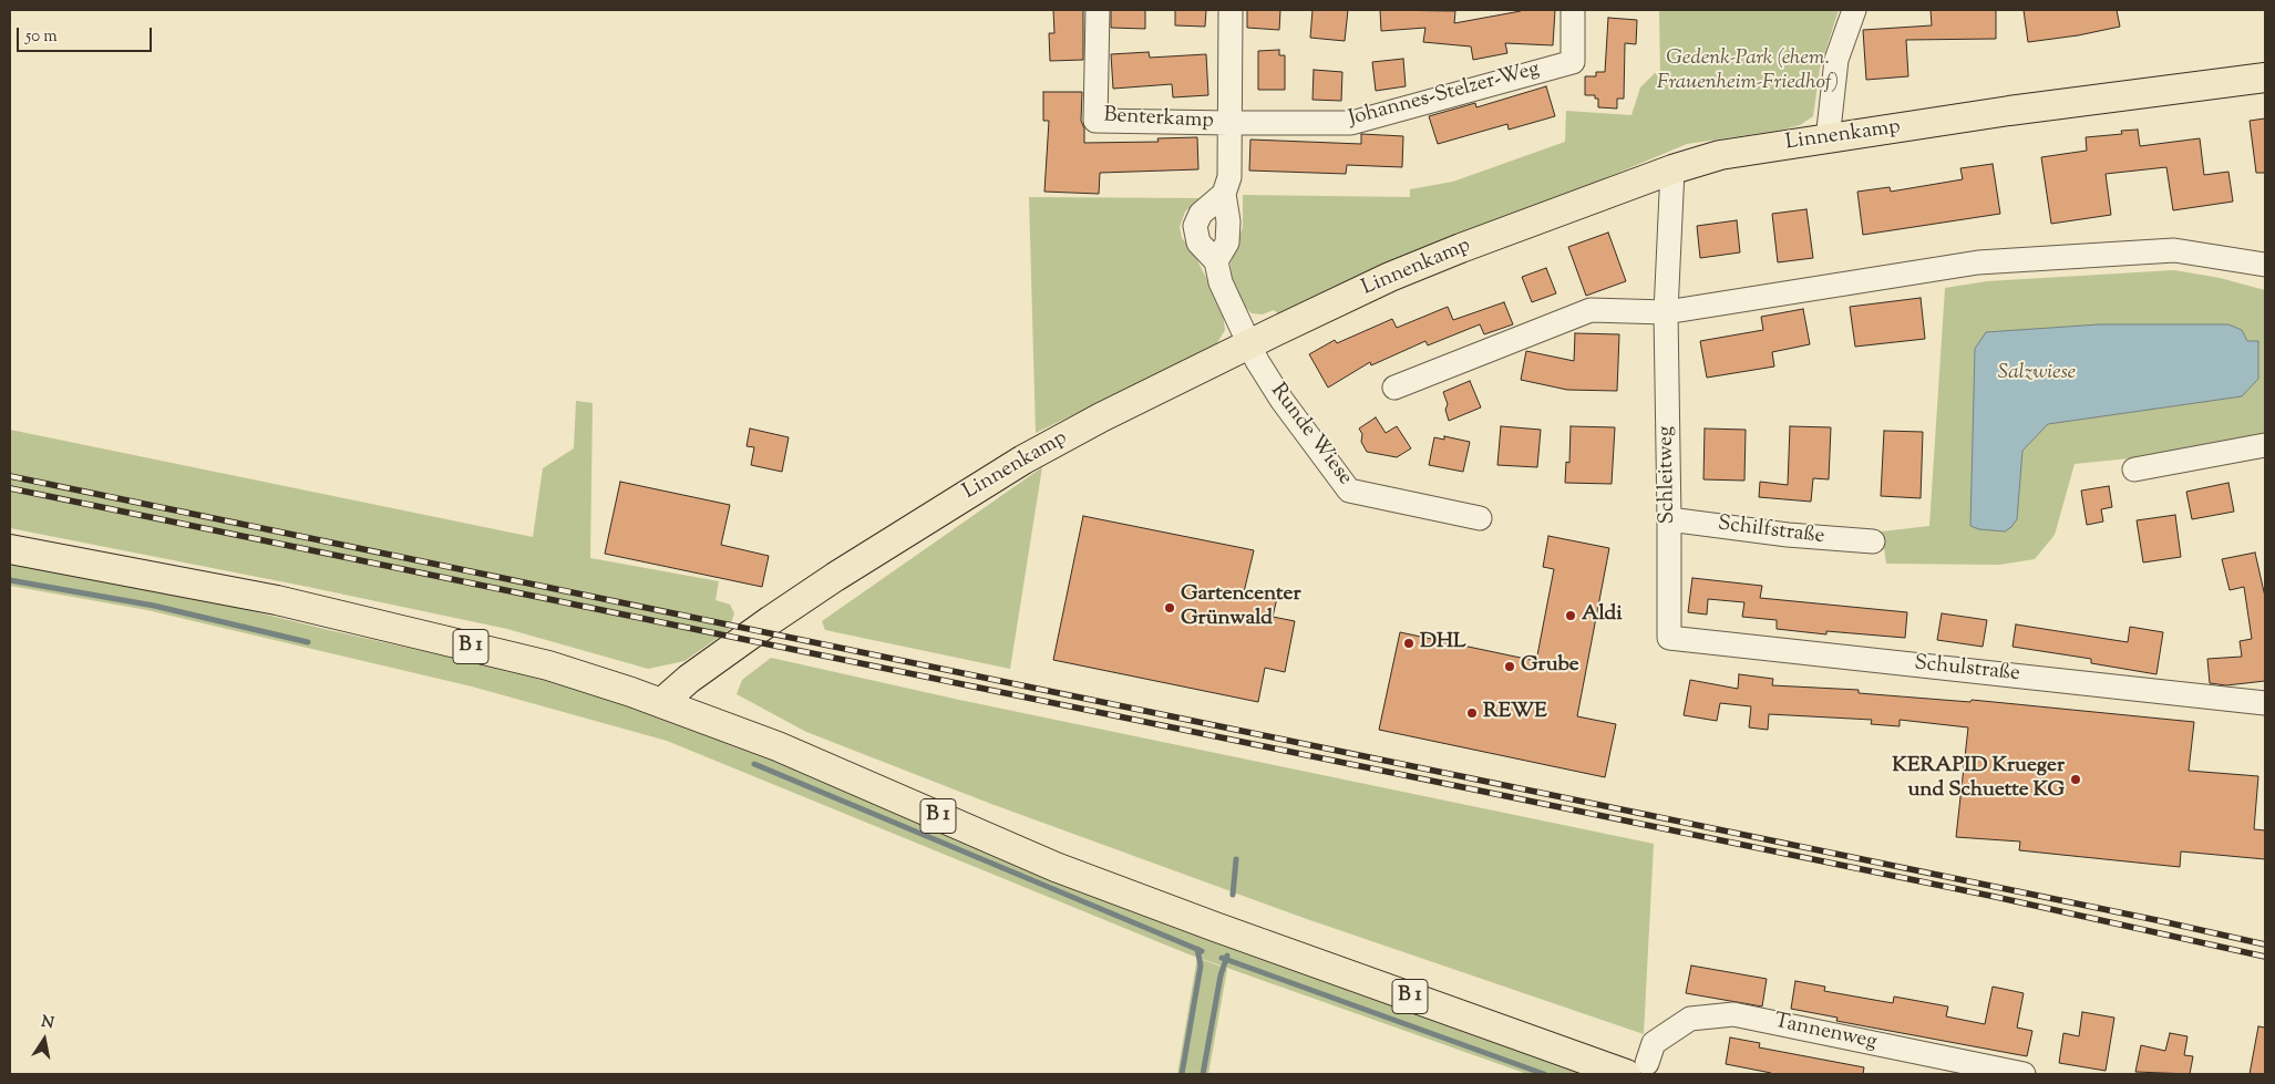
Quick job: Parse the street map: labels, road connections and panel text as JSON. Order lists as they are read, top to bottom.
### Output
{
  "streets": {
    "main road": ["Linnenkamp", "B 1"],
    "street": [
      "Johannes-Stelzer-Weg",
      "Benterkamp",
      "Runde Wiese",
      "Schleitweg",
      "Schilfstraße",
      "Schulstraße",
      "Tannenweg"
    ]
  },
  "crossings": [
    ["Johannes-Stelzer-Weg", "Benterkamp"],
    ["Linnenkamp", "Runde Wiese"],
    ["Linnenkamp", "Schleitweg"],
    ["Linnenkamp", "B 1"],
    ["Schleitweg", "Schilfstraße"],
    ["Schleitweg", "Schulstraße"],
    ["B 1", "Tannenweg"]
  ],
  "parks": ["Gedenk-Park (ehem. Frauenheim-Friedhof)", "Salzwiese"],
  "places": [
    "Gartencenter Grünwald",
    "Aldi",
    "DHL",
    "Grube",
    "REWE",
    "KERAPID Krueger und Schuette KG"
  ],
  "scale_bar": "50 m",
  "north": "top"
}
